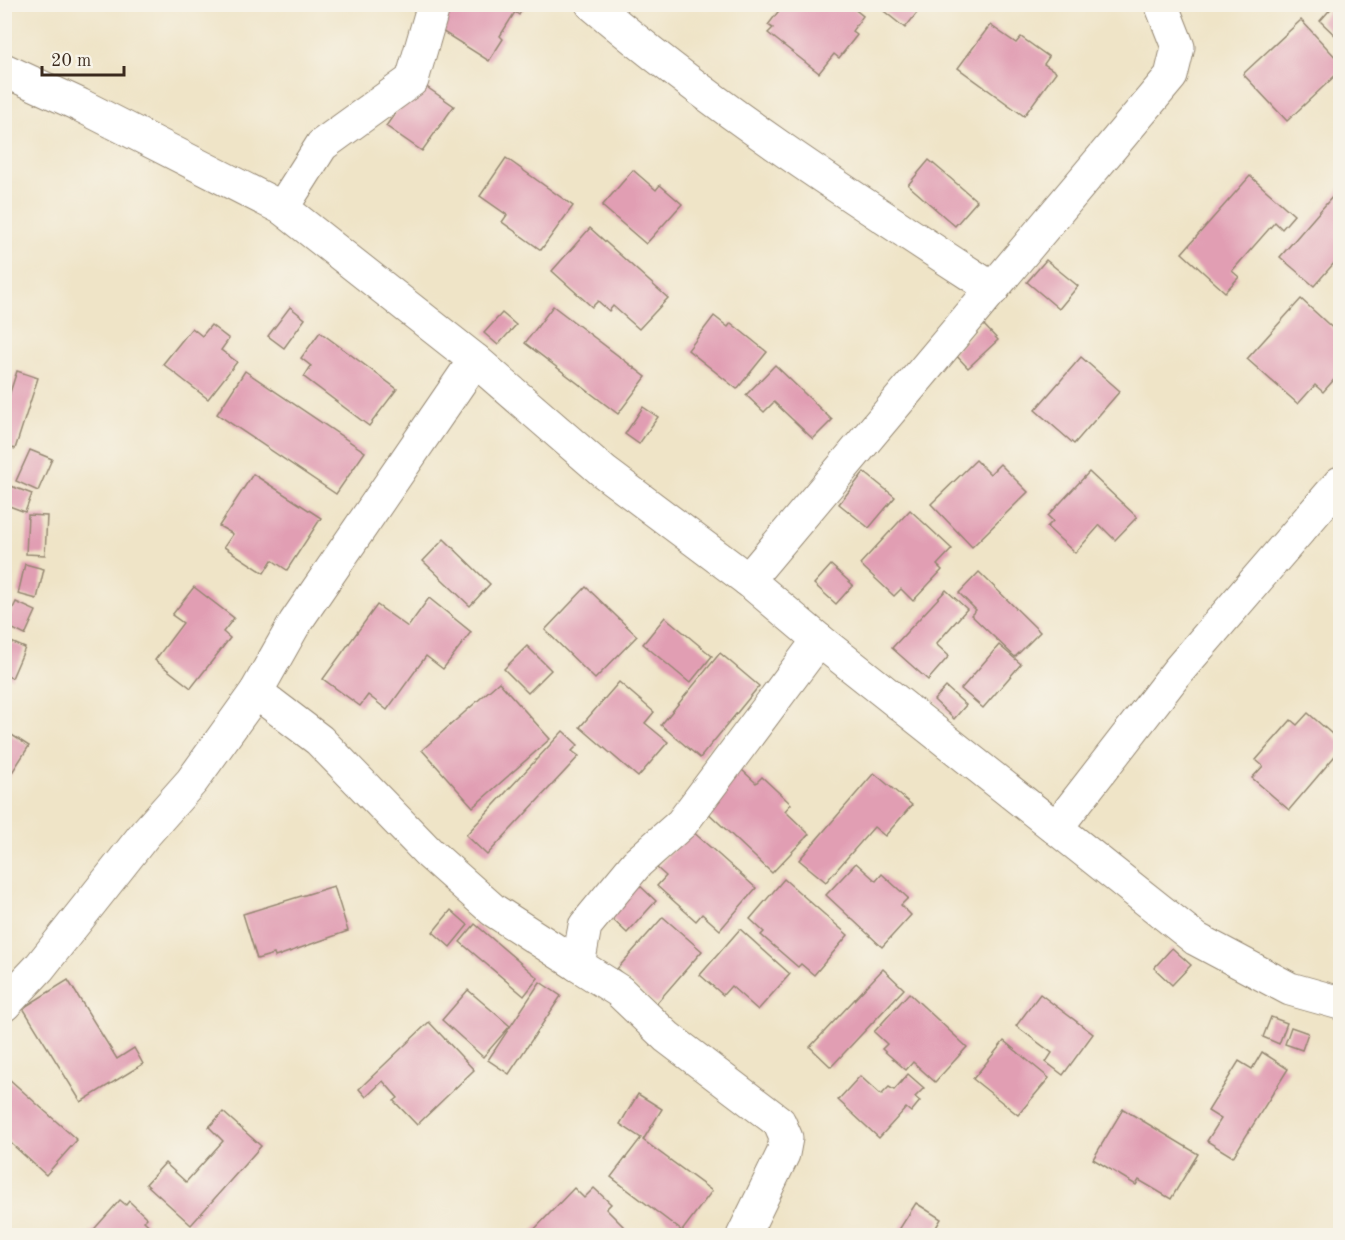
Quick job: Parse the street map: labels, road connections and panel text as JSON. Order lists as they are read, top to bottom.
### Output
{
  "scale_bar": "20 m"
}
